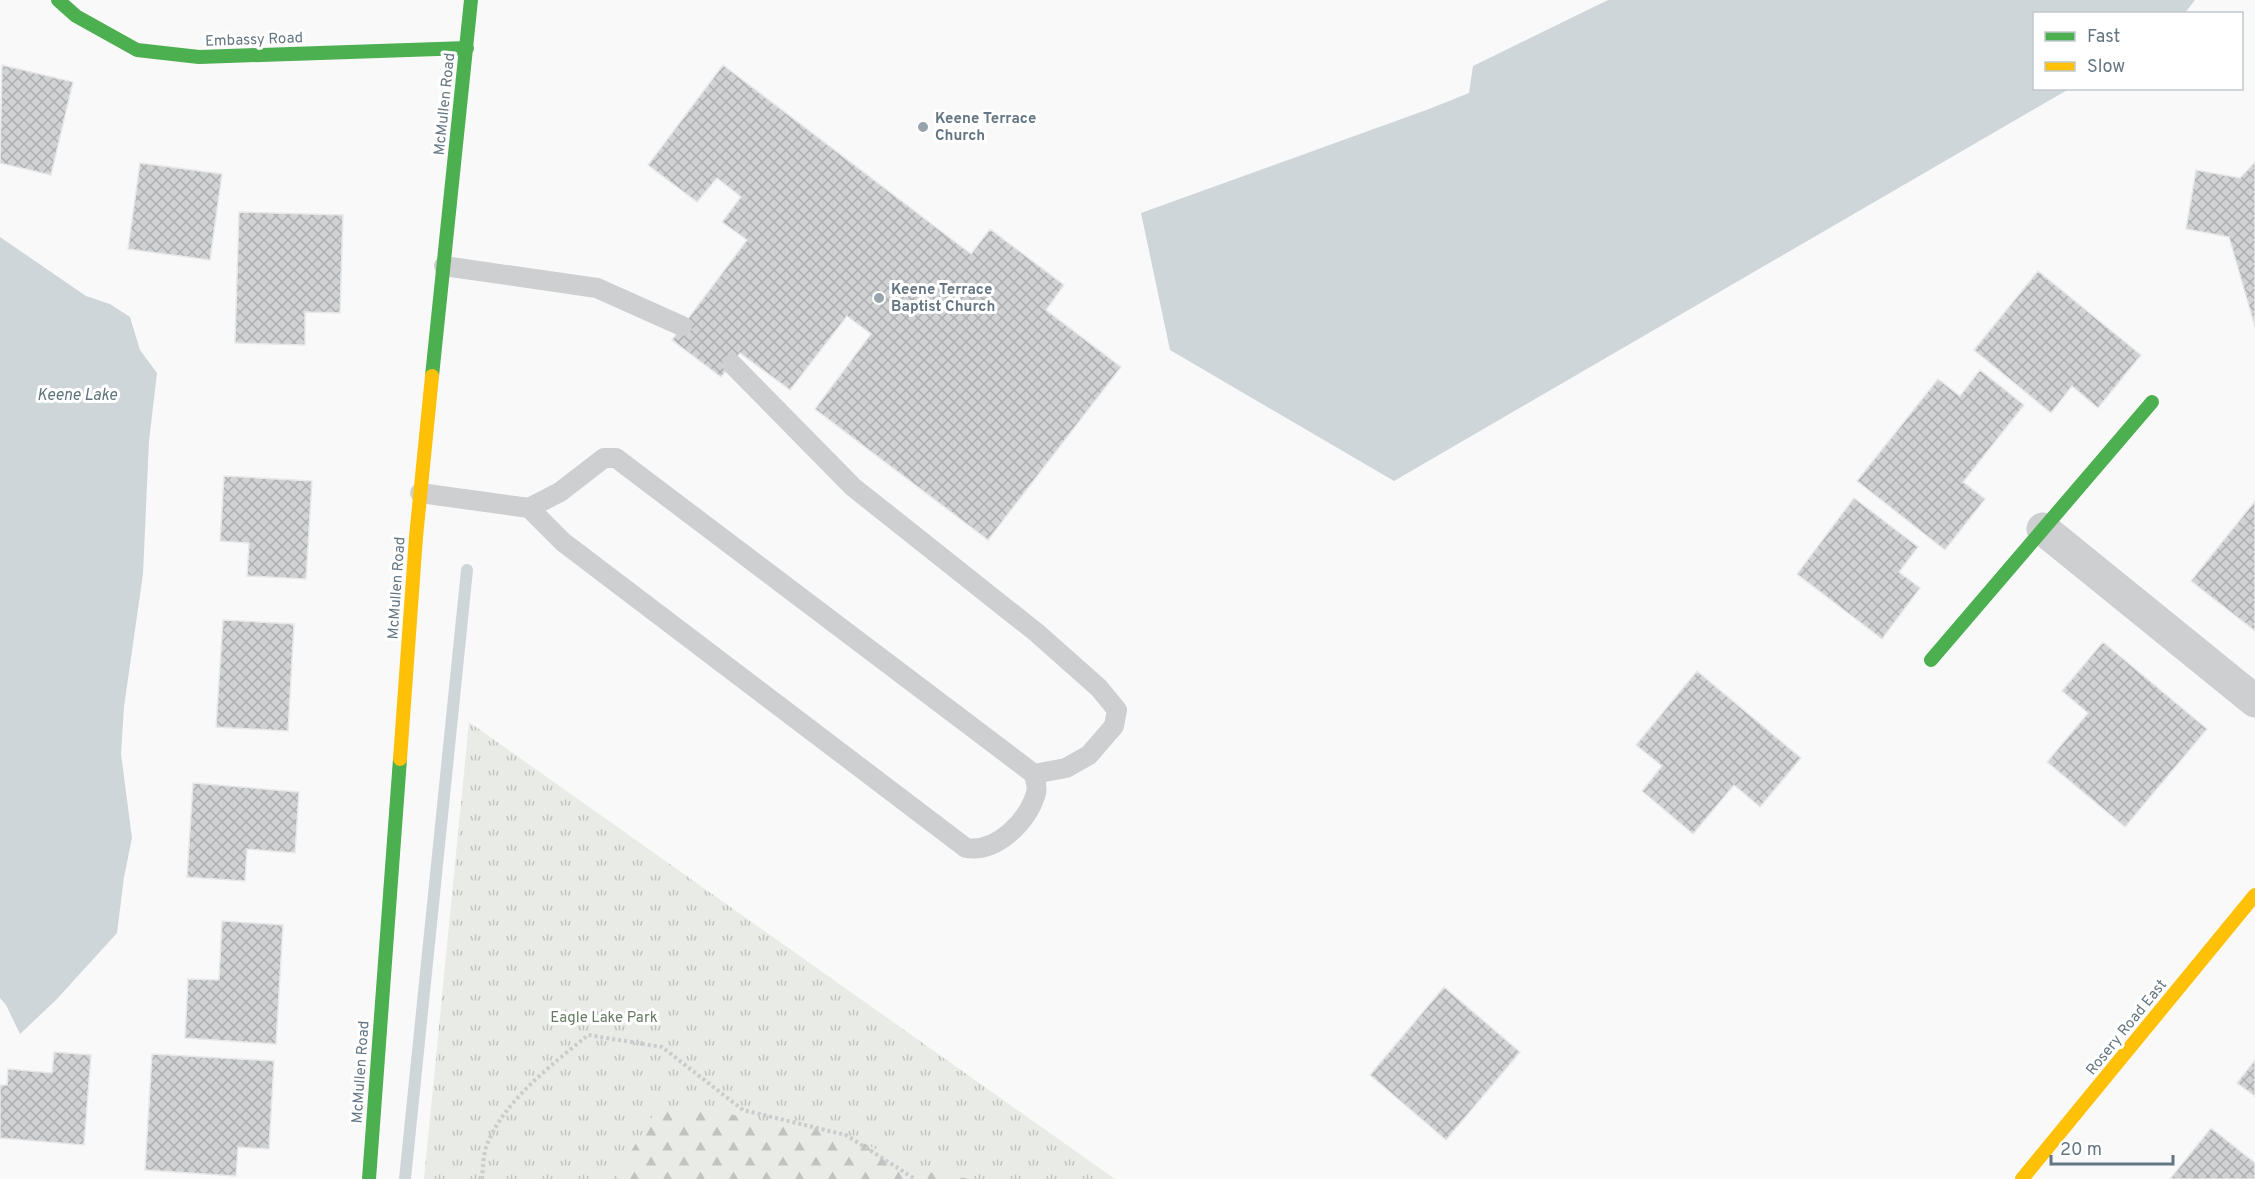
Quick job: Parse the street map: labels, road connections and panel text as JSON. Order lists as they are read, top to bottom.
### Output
{
  "streets": {
    "street": ["Embassy Road", "McMullen Road", "Rosery Road East"]
  },
  "crossings": [
    ["Embassy Road", "McMullen Road"]
  ],
  "water": ["Keene Lake"],
  "parks": ["Eagle Lake Park"],
  "places": ["Keene Terrace Church", "Keene Terrace Baptist Church"],
  "legend": ["Fast", "Slow"],
  "scale_bar": "20 m"
}
